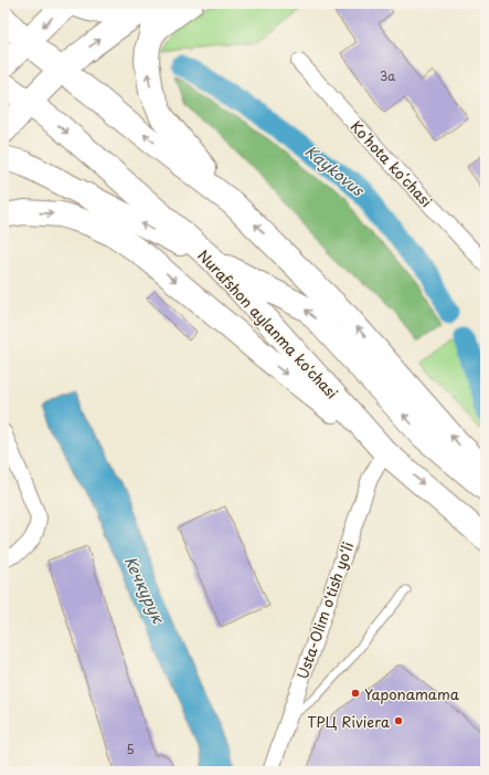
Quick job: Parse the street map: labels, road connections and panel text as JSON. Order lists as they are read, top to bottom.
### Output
{
  "streets": {
    "main road": ["Nurafshon aylanma ko'chasi"],
    "street": ["Koʻhota koʻchasi", "Usta-Olim o'tish yo'li"]
  },
  "crossings": [
    ["Nurafshon aylanma ko'chasi", "Usta-Olim o'tish yo'li"]
  ],
  "water": ["Kaykovus", "Кечкурук"],
  "places": ["Yaponamama", "ТРЦ Riviera"],
  "house_numbers": ["3а", "5"]
}
